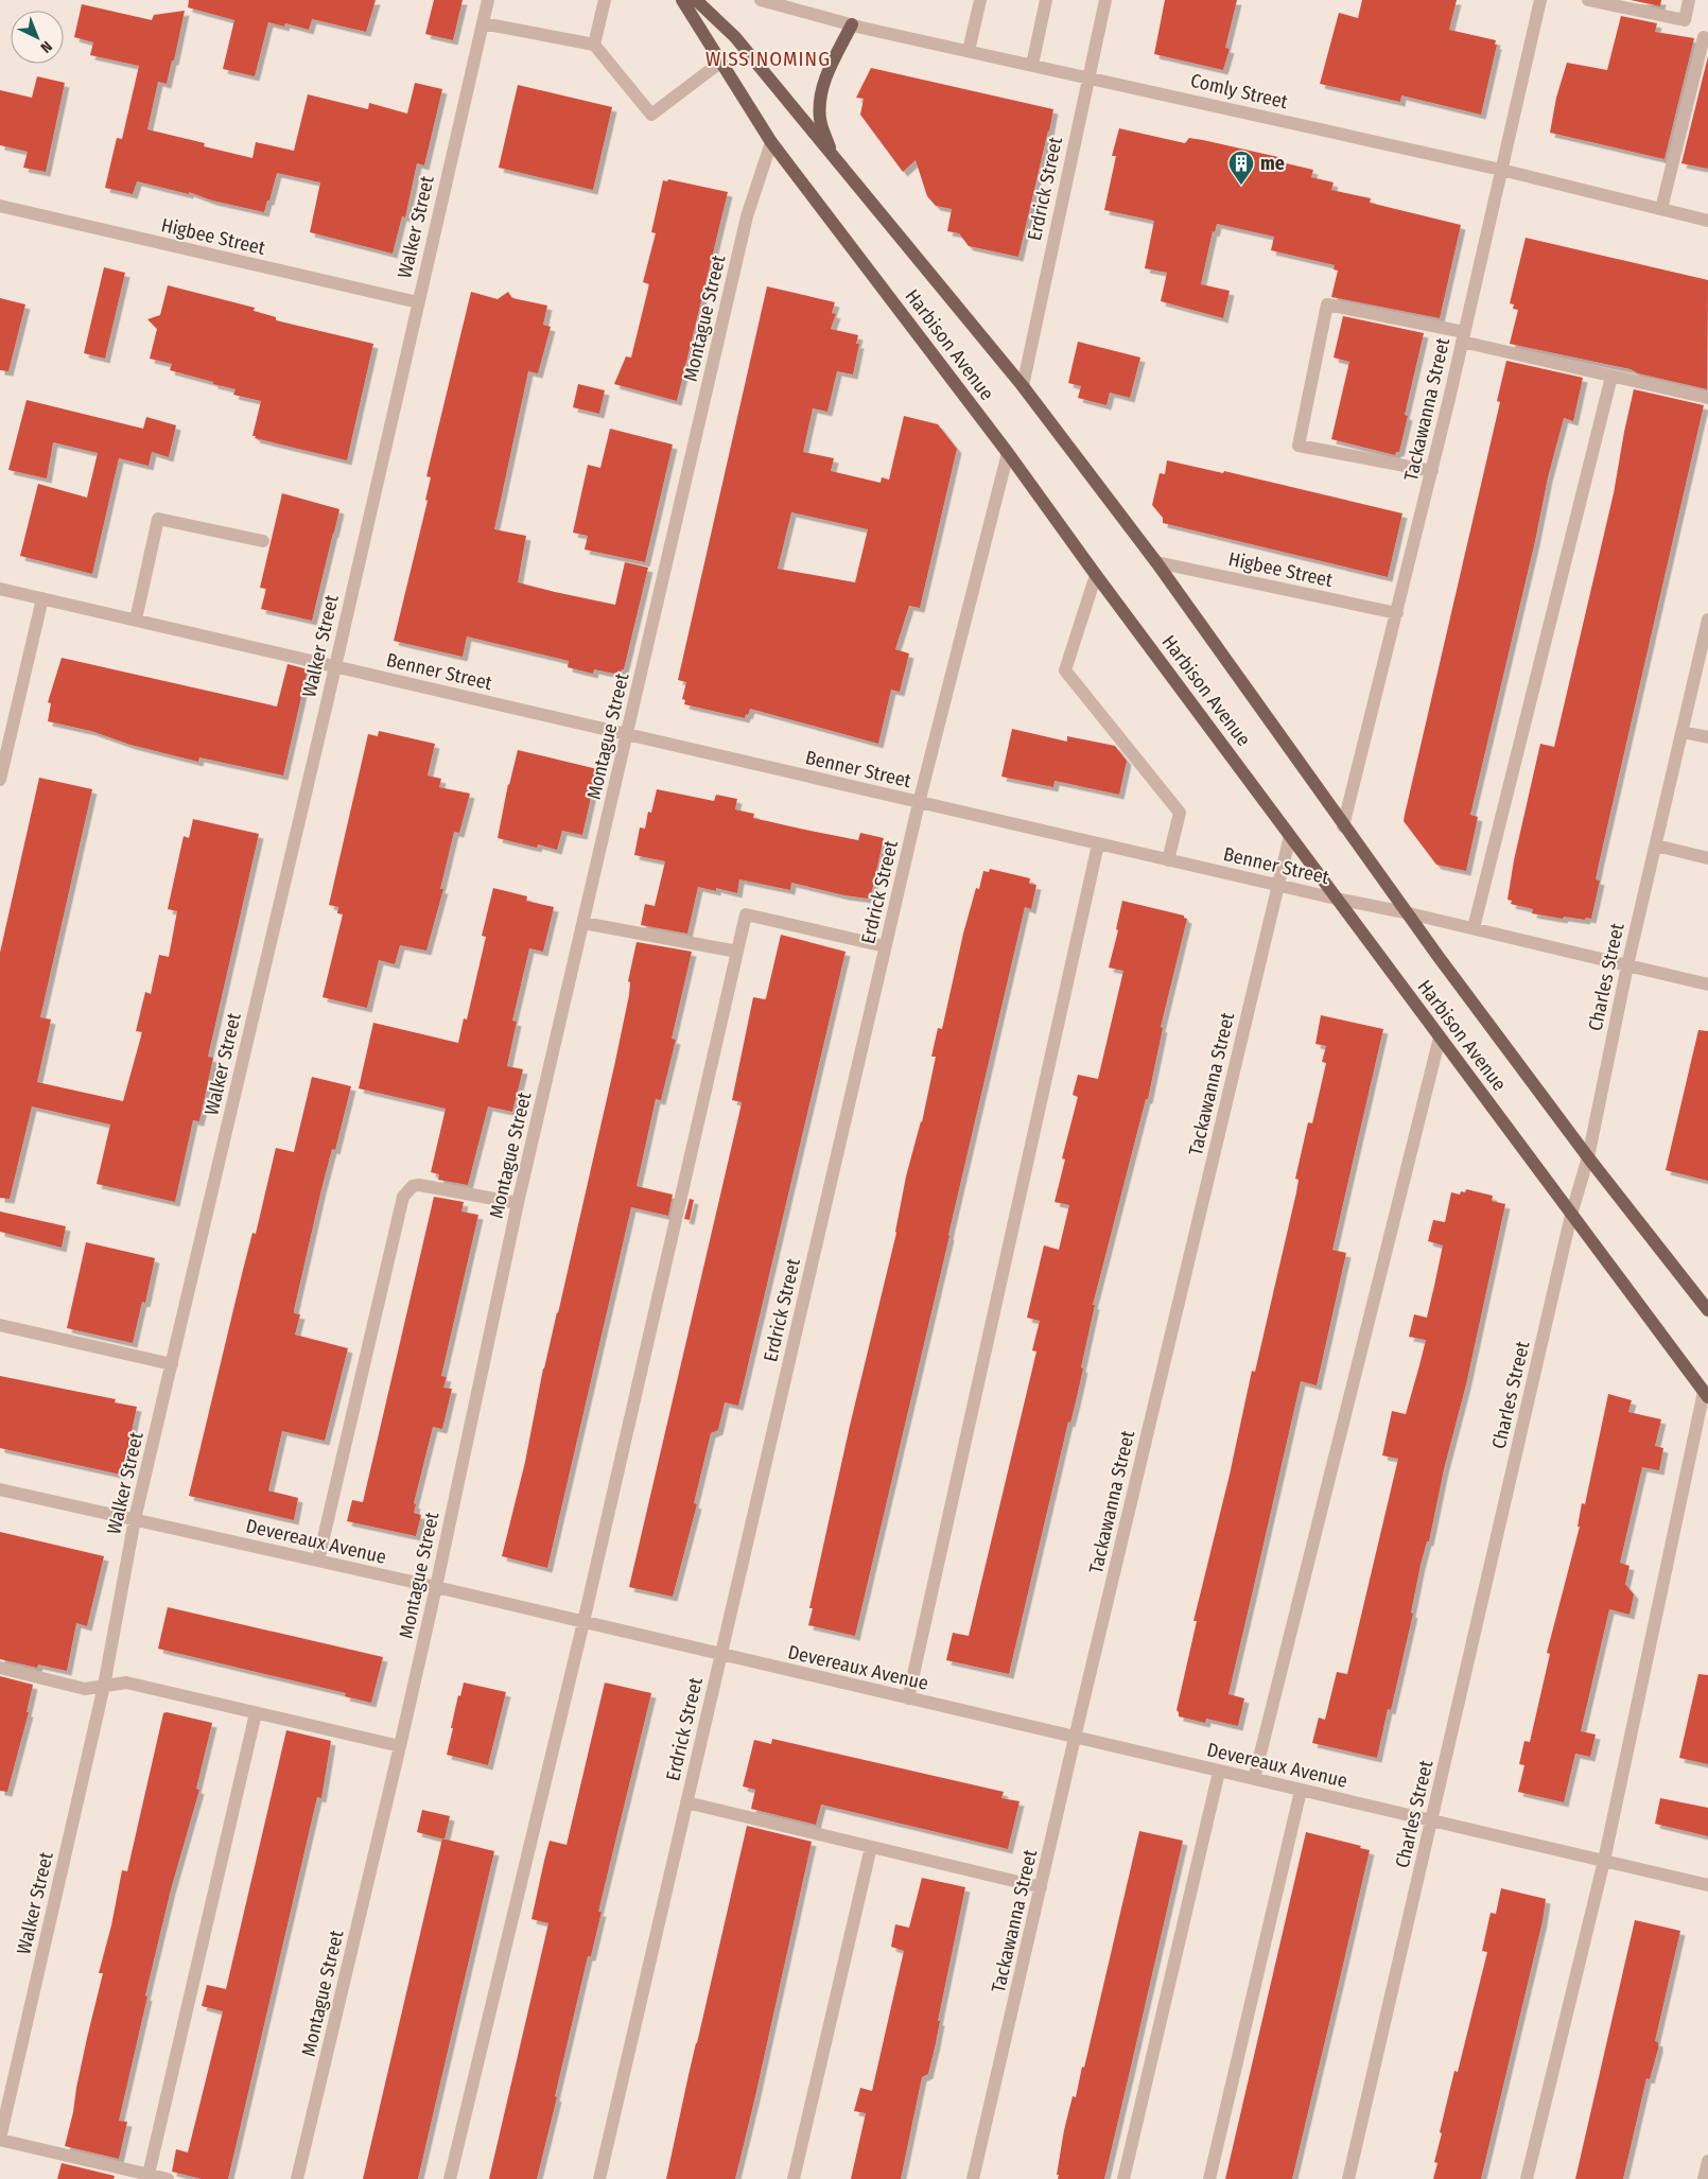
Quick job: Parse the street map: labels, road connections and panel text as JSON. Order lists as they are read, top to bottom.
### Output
{
  "streets": {
    "main road": ["Harbison Avenue"],
    "street": [
      "Comly Street",
      "Erdrick Street",
      "Walker Street",
      "Higbee Street",
      "Montague Street",
      "Tackawanna Street",
      "Benner Street",
      "Charles Street",
      "Devereaux Avenue"
    ]
  },
  "crossings": [
    ["Comly Street", "Erdrick Street"],
    ["Comly Street", "Tackawanna Street"],
    ["Erdrick Street", "Harbison Avenue"],
    ["Erdrick Street", "Benner Street"],
    ["Erdrick Street", "Devereaux Avenue"],
    ["Walker Street", "Higbee Street"],
    ["Walker Street", "Benner Street"],
    ["Walker Street", "Devereaux Avenue"],
    ["Higbee Street", "Harbison Avenue"],
    ["Higbee Street", "Tackawanna Street"],
    ["Montague Street", "Harbison Avenue"],
    ["Montague Street", "Benner Street"],
    ["Montague Street", "Devereaux Avenue"],
    ["Harbison Avenue", "Tackawanna Street"],
    ["Harbison Avenue", "Benner Street"],
    ["Harbison Avenue", "Charles Street"],
    ["Tackawanna Street", "Benner Street"],
    ["Tackawanna Street", "Devereaux Avenue"],
    ["Benner Street", "Charles Street"],
    ["Charles Street", "Devereaux Avenue"]
  ],
  "districts": ["WISSINOMING"],
  "places": {
    "building": ["me"]
  },
  "north": "bottom right"
}
